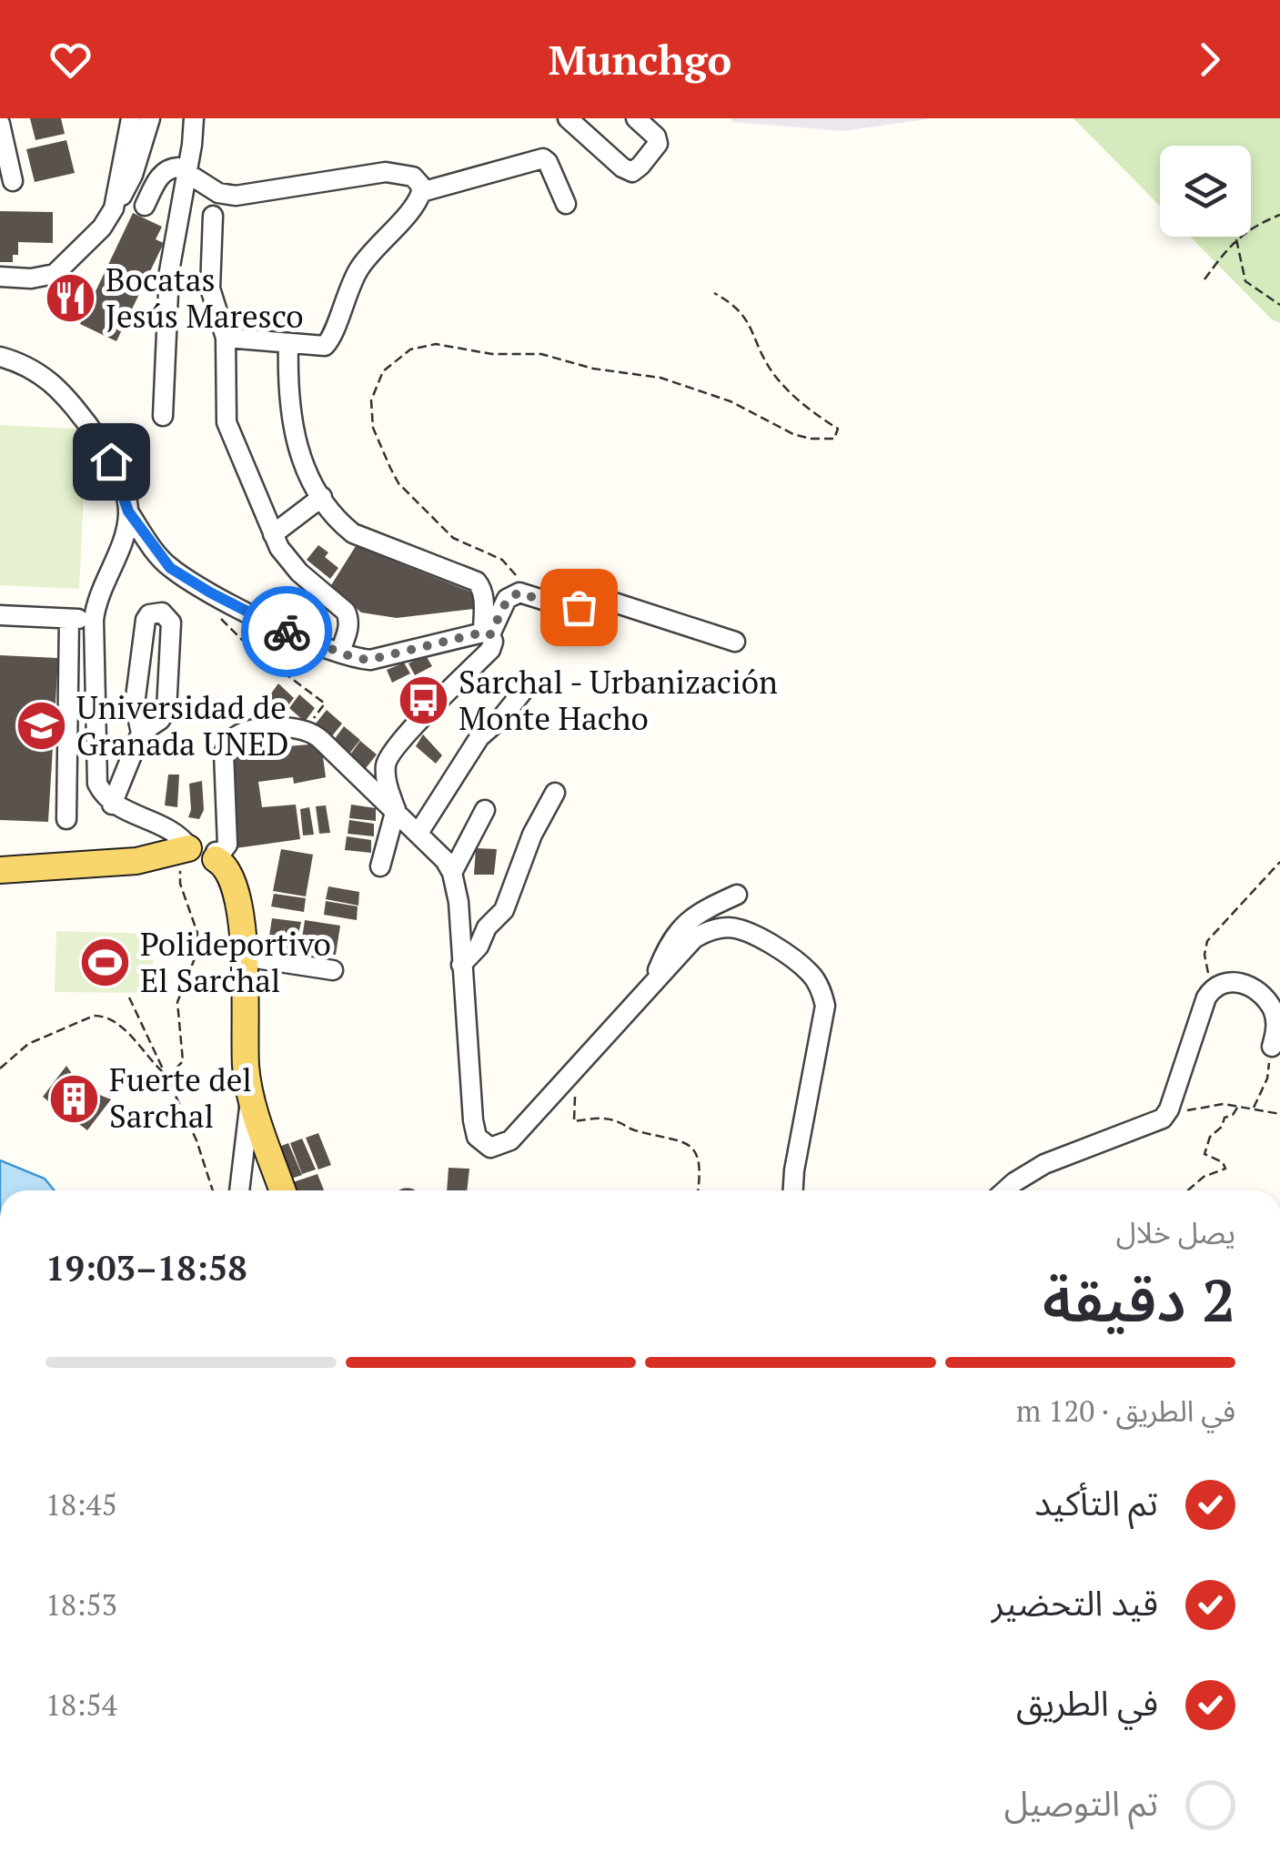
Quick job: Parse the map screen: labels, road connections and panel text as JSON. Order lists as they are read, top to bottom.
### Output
{
  "places": {
    "restaurant": ["Bocatas Jesús Maresco"],
    "bus stop": ["Sarchal - Urbanización Monte Hacho"],
    "school or university": ["Universidad de Granada UNED"],
    "sports": ["Polideportivo El Sarchal"],
    "building": ["Fuerte del Sarchal"]
  },
  "page": {
    "header": "Munchgo",
    "heading": ["2 دقيقة", "يصل خلال", "18:58–19:03"],
    "bar": "في الطريق · 120 m",
    "list": [
      ["تم التأكيد", "18:45"],
      ["قيد التحضير", "18:53"],
      ["في الطريق", "18:54"],
      "تم التوصيل"
    ]
  }
}
